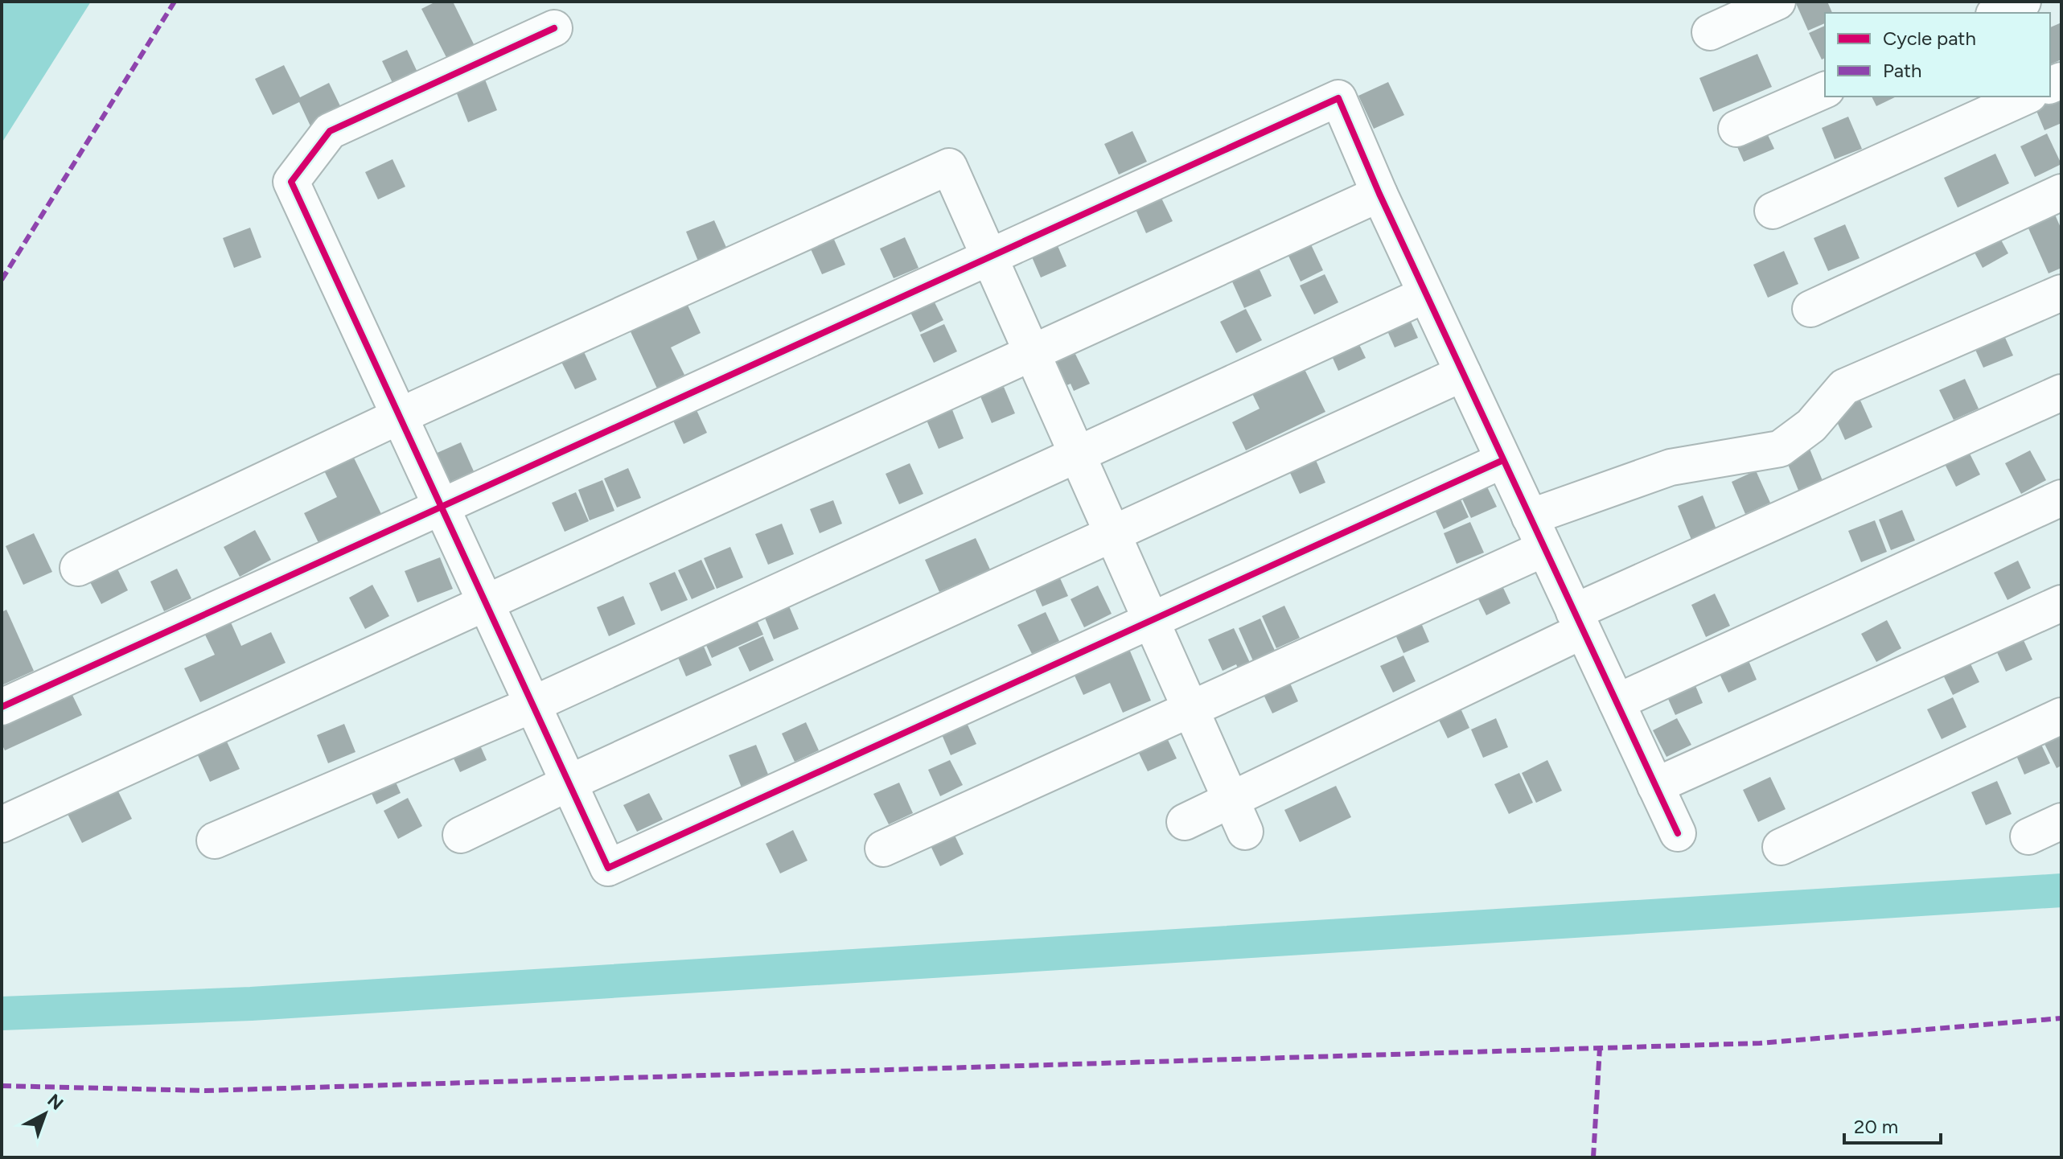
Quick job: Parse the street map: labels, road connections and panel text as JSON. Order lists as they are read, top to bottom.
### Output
{
  "legend": ["Cycle path", "Path"],
  "scale_bar": "20 m",
  "north": "top right"
}
